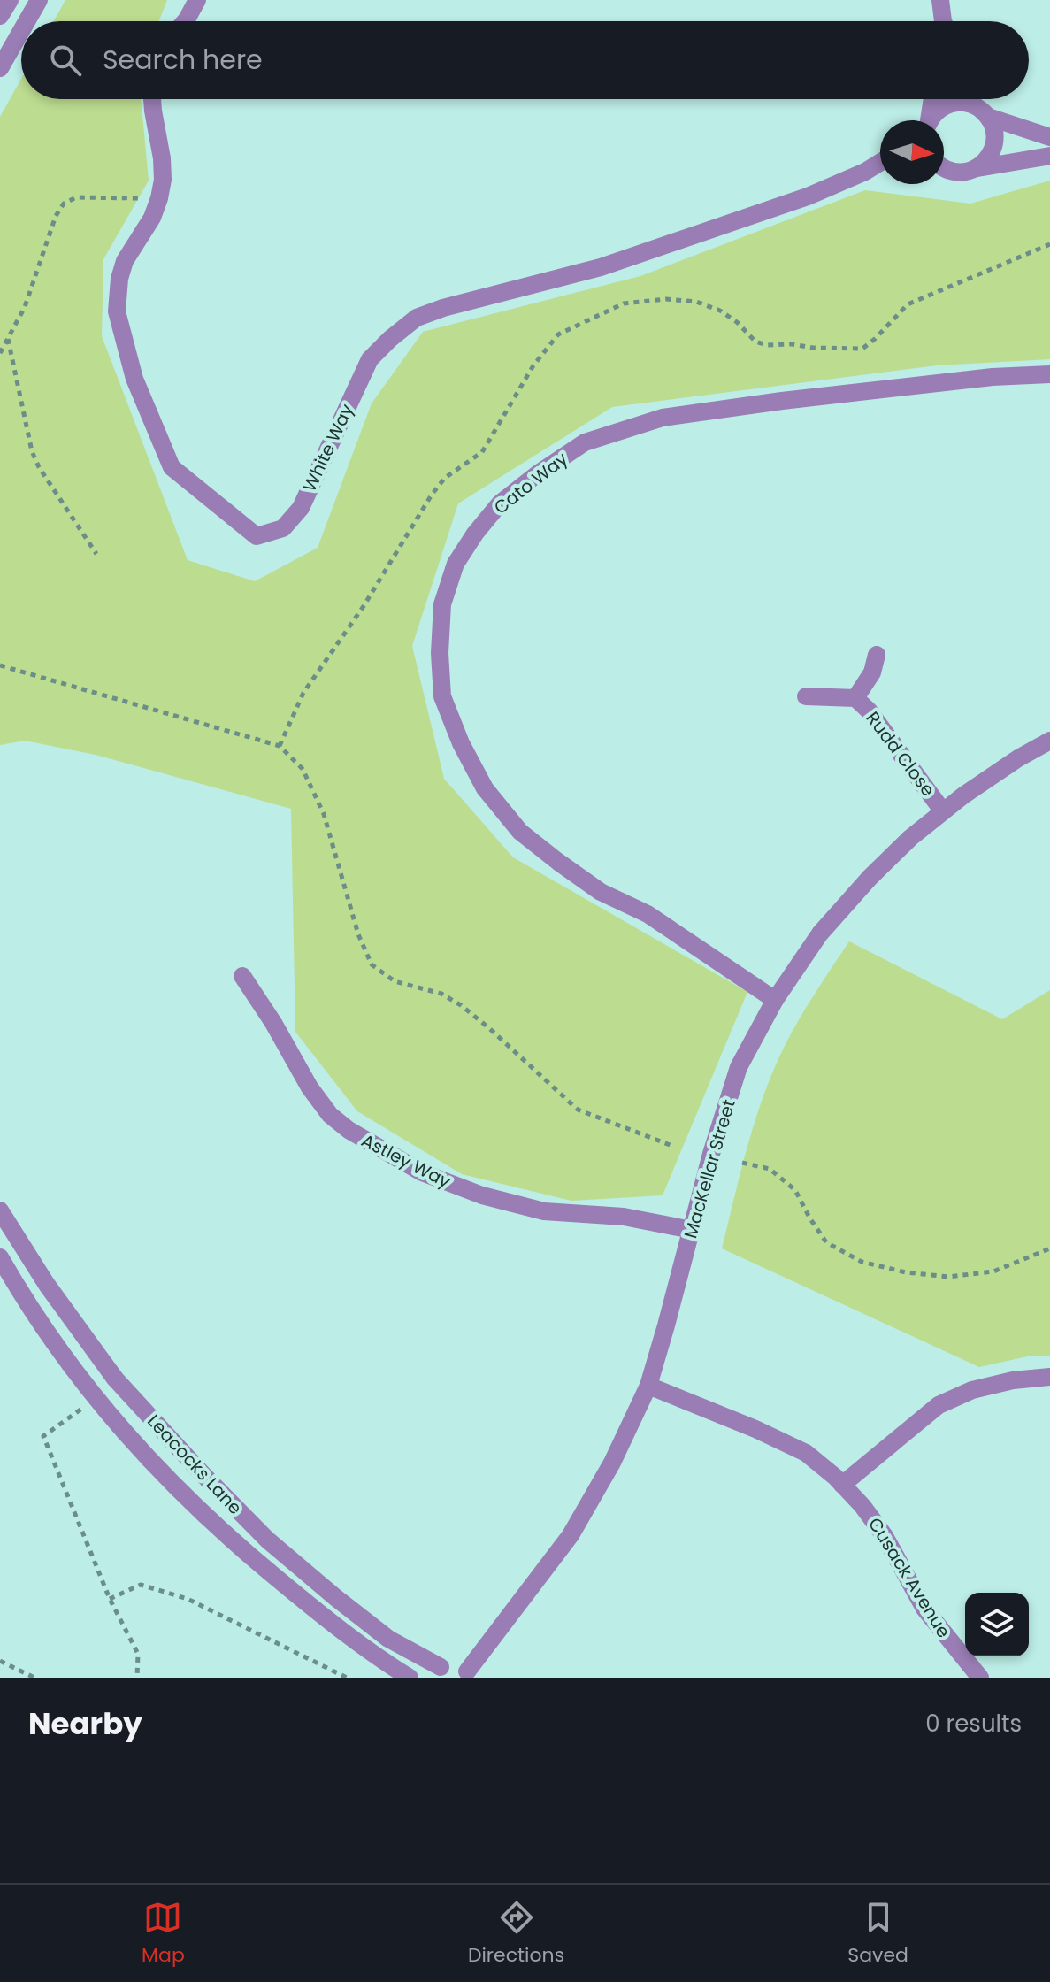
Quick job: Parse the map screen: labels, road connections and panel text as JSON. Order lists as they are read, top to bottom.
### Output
{
  "streets": {
    "street": [
      "White Way",
      "Cato Way",
      "Rudd Close",
      "Astley Way",
      "MacKellar Street",
      "Leacocks Lane",
      "Cusack Avenue"
    ]
  },
  "crossings": [
    ["Cato Way", "MacKellar Street"],
    ["Rudd Close", "MacKellar Street"],
    ["Astley Way", "MacKellar Street"],
    ["MacKellar Street", "Leacocks Lane"],
    ["MacKellar Street", "Cusack Avenue"]
  ],
  "north": "right",
  "page": {
    "search": "Search here",
    "heading": ["Nearby", "0 results"],
    "nav": ["Map", "Directions", "Saved"]
  }
}
